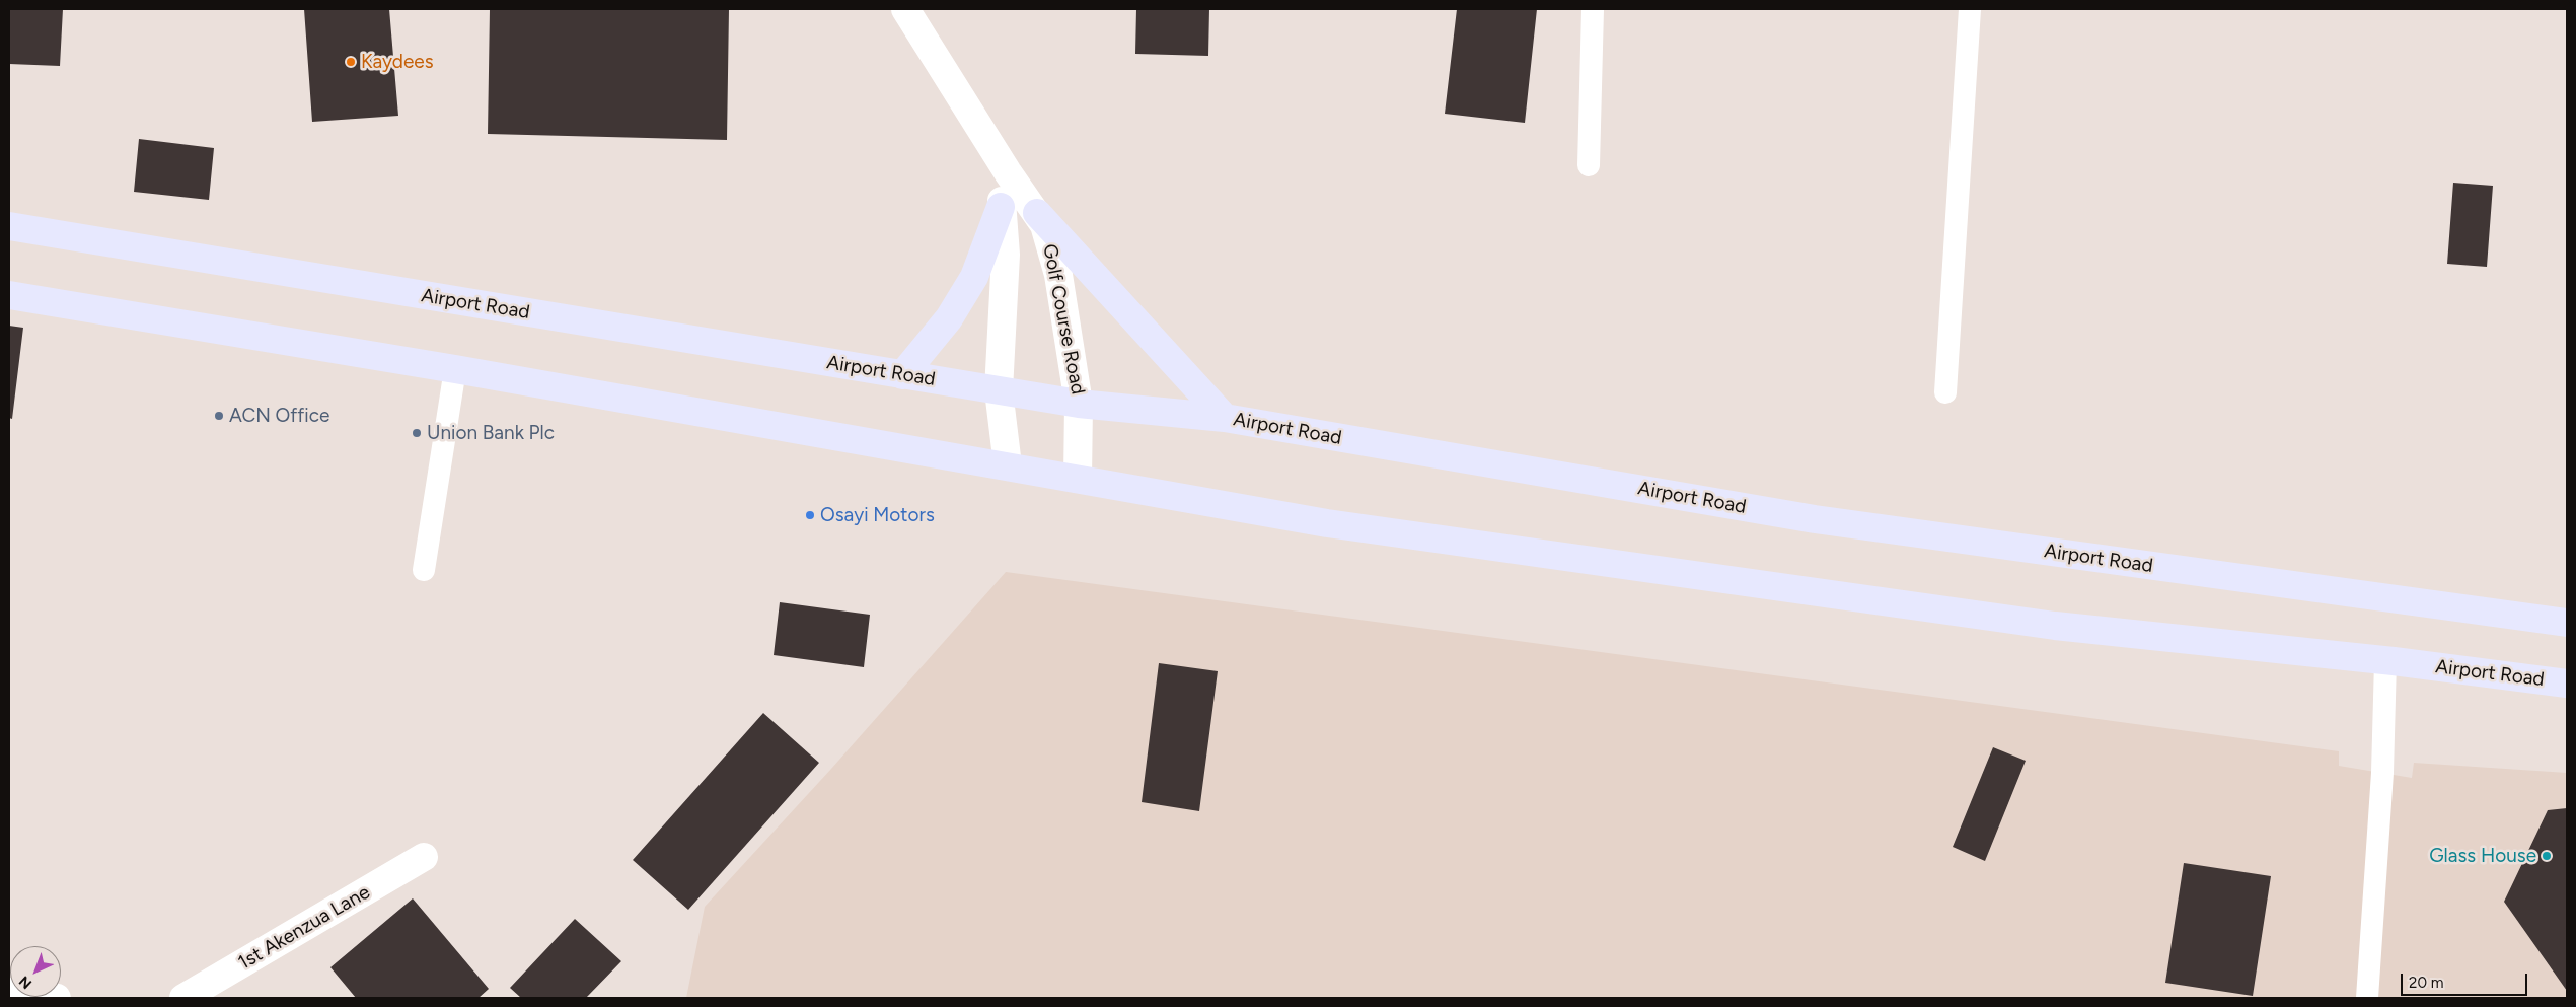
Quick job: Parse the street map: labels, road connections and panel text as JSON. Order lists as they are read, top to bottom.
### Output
{
  "streets": {
    "main road": ["Airport Road"],
    "street": ["Golf Course Road", "1st Akenzua Lane"]
  },
  "crossings": [
    ["Airport Road", "Golf Course Road"]
  ],
  "places": [
    "Kaydees",
    "ACN Office",
    "Union Bank Plc",
    "Osayi Motors",
    "Glass House"
  ],
  "scale_bar": "20 m",
  "north": "bottom left"
}
